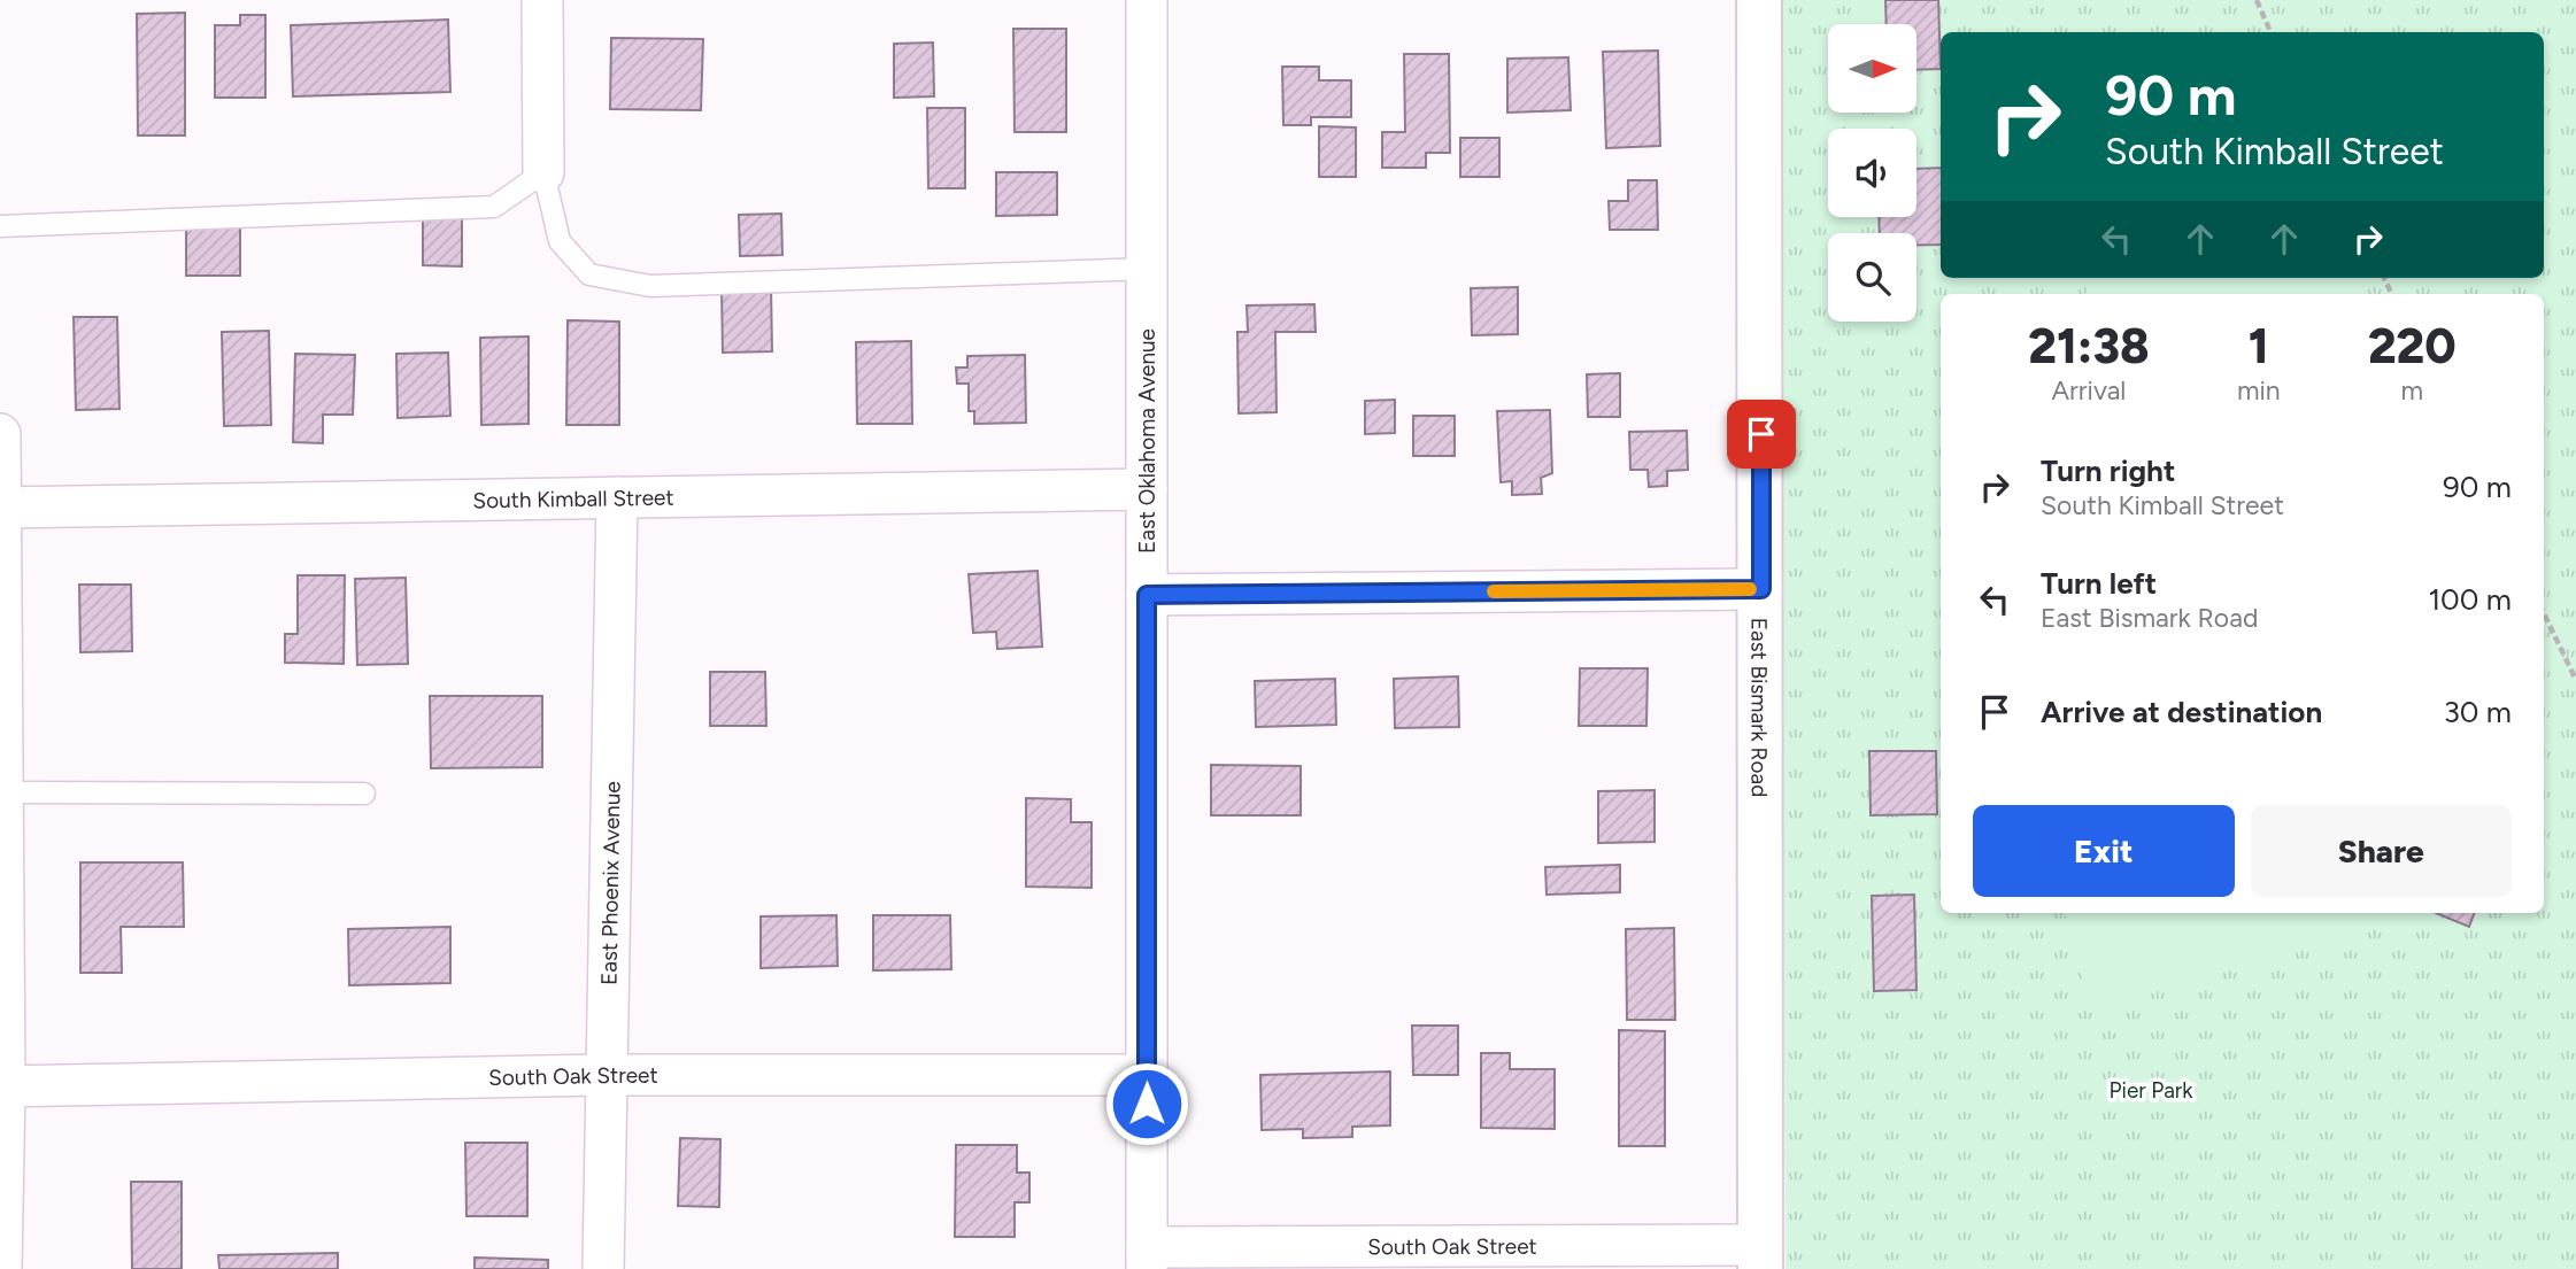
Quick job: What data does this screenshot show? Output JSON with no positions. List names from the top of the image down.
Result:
{
  "streets": {
    "street": [
      "East Oklahoma Avenue",
      "South Kimball Street",
      "East Bismark Road",
      "East Phoenix Avenue",
      "South Oak Street"
    ]
  },
  "crossings": [
    ["East Oklahoma Avenue", "South Kimball Street"],
    ["East Oklahoma Avenue", "South Oak Street"],
    ["South Kimball Street", "East Phoenix Avenue"],
    ["East Bismark Road", "South Oak Street"],
    ["East Phoenix Avenue", "South Oak Street"]
  ],
  "parks": ["Pier Park"],
  "north": "right",
  "page": {
    "turn": ["90 m", "South Kimball Street"],
    "eta": [
      "21:38",
      "Arrival",
      "1",
      "min",
      "220",
      "m"
    ],
    "list": [
      {
        "name": "Turn right",
        "note": "South Kimball Street",
        "value": "90 m"
      },
      {
        "name": "Turn left",
        "note": "East Bismark Road",
        "value": "100 m"
      },
      {
        "name": "Arrive at destination",
        "value": "30 m"
      }
    ],
    "buttons": ["Exit", "Share"]
  }
}
